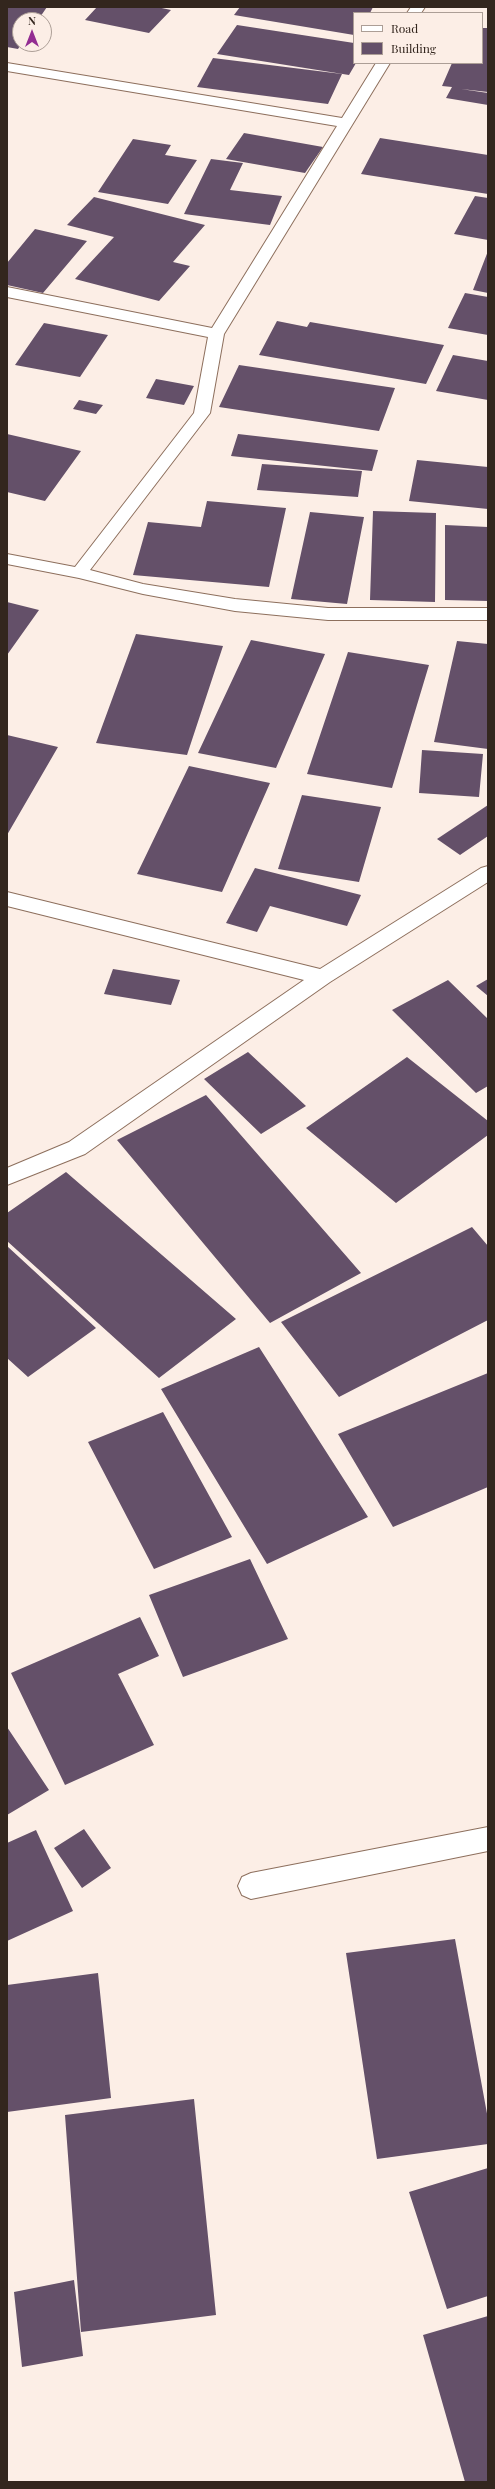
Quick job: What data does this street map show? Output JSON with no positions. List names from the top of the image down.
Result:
{
  "legend": ["Road", "Building"],
  "north": "top"
}
